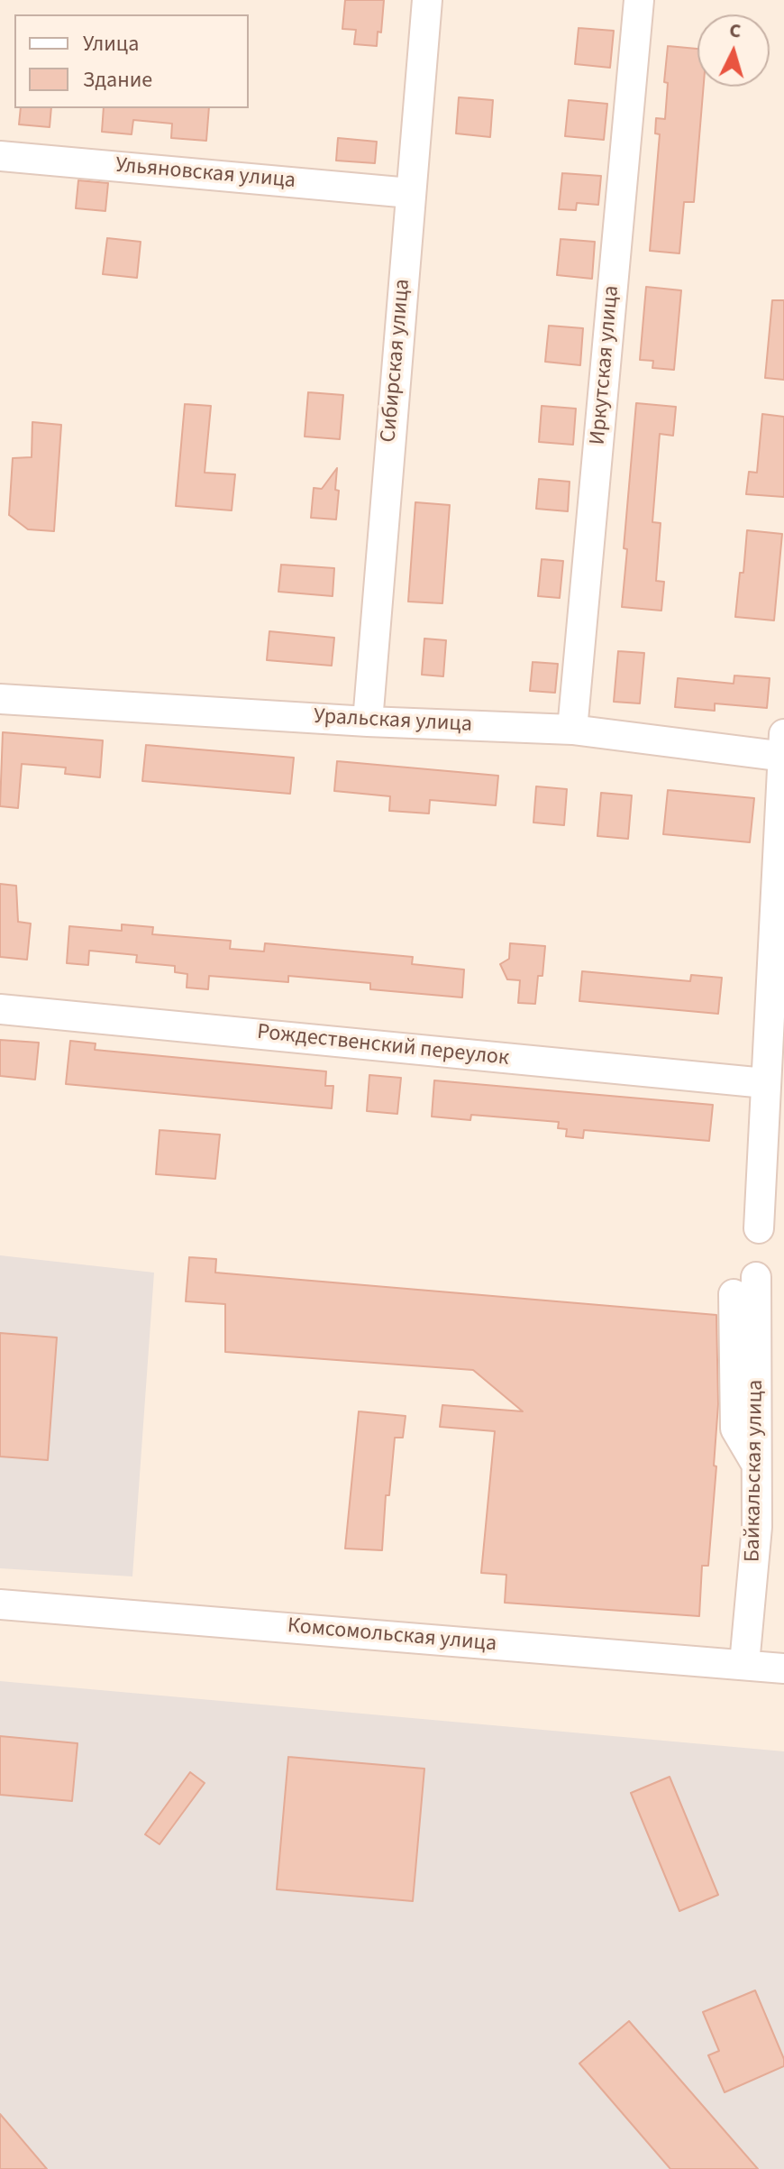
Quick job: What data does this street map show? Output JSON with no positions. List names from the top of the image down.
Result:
{
  "streets": {
    "street": [
      "Ульяновская улица",
      "Сибирская улица",
      "Иркутская улица",
      "Уральская улица",
      "Рождественский переулок",
      "Байкальская улица",
      "Комсомольская улица"
    ]
  },
  "crossings": [
    ["Ульяновская улица", "Сибирская улица"],
    ["Сибирская улица", "Уральская улица"],
    ["Иркутская улица", "Уральская улица"],
    ["Байкальская улица", "Комсомольская улица"]
  ],
  "legend": ["Улица", "Здание"],
  "north": "top"
}
